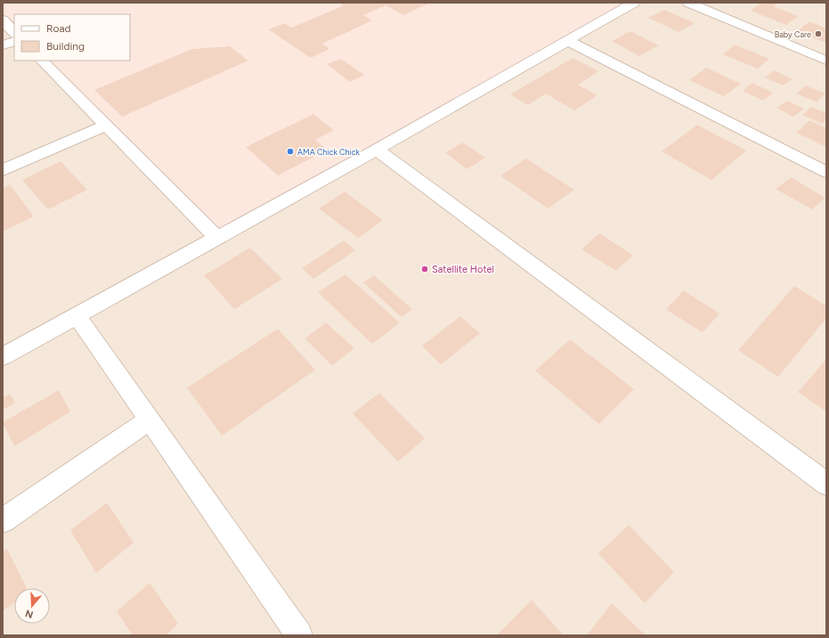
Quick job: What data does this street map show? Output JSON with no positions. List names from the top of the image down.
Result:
{
  "places": ["Baby Care", "AMA Chick Chick", "Satellite Hotel"],
  "legend": ["Road", "Building"],
  "north": "bottom"
}
